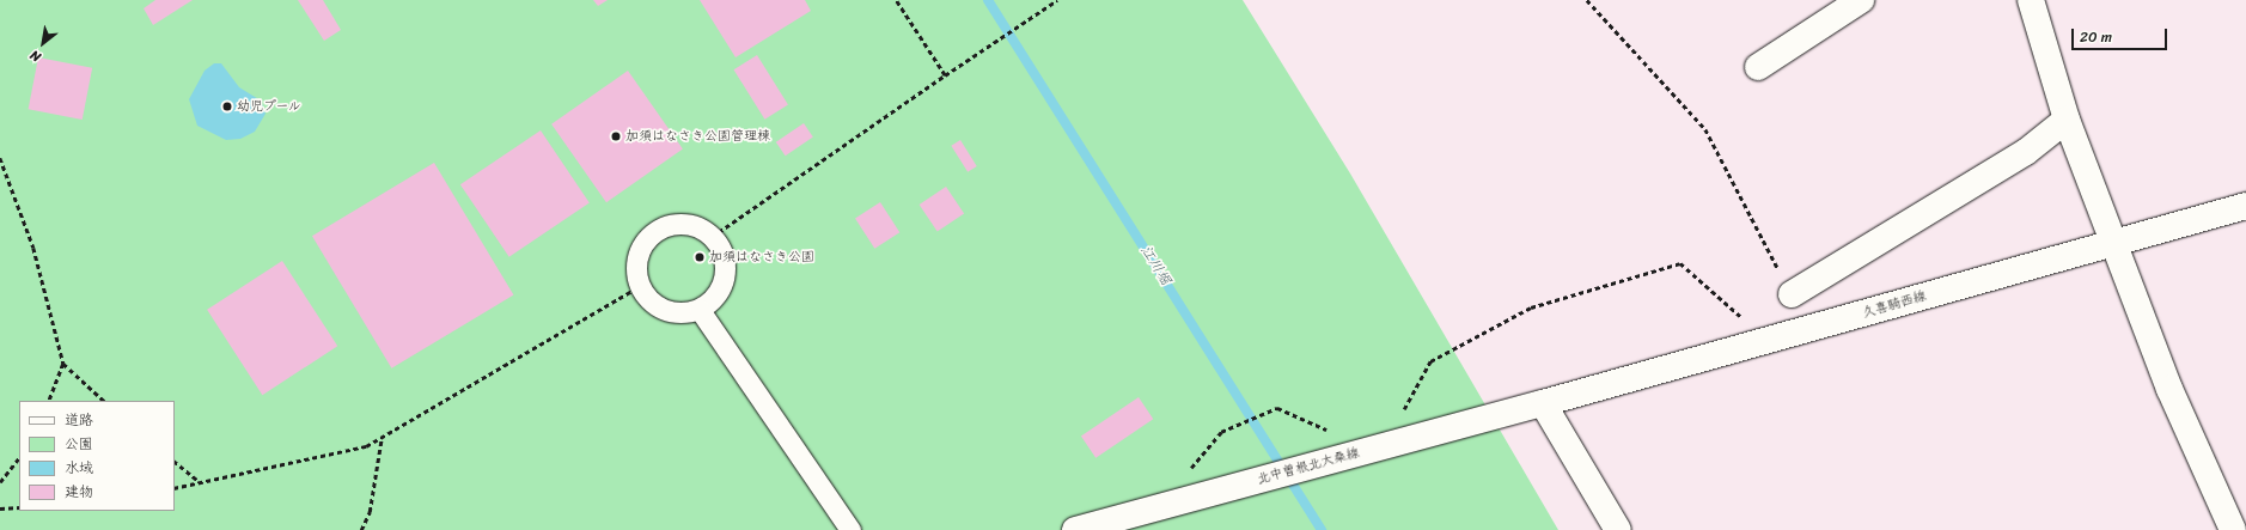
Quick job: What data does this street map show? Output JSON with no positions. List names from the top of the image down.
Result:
{
  "streets": {
    "main road": ["久喜騎西線", "北中曽根北大桑線"]
  },
  "crossings": [
    ["久喜騎西線", "北中曽根北大桑線"]
  ],
  "water": ["江川堀"],
  "places": ["幼児プール", "加須はなさき公園管理棟", "加須はなさき公園"],
  "legend": [
    "道路",
    "公園",
    "水域",
    "建物"
  ],
  "scale_bar": "20 m",
  "north": "bottom left"
}
